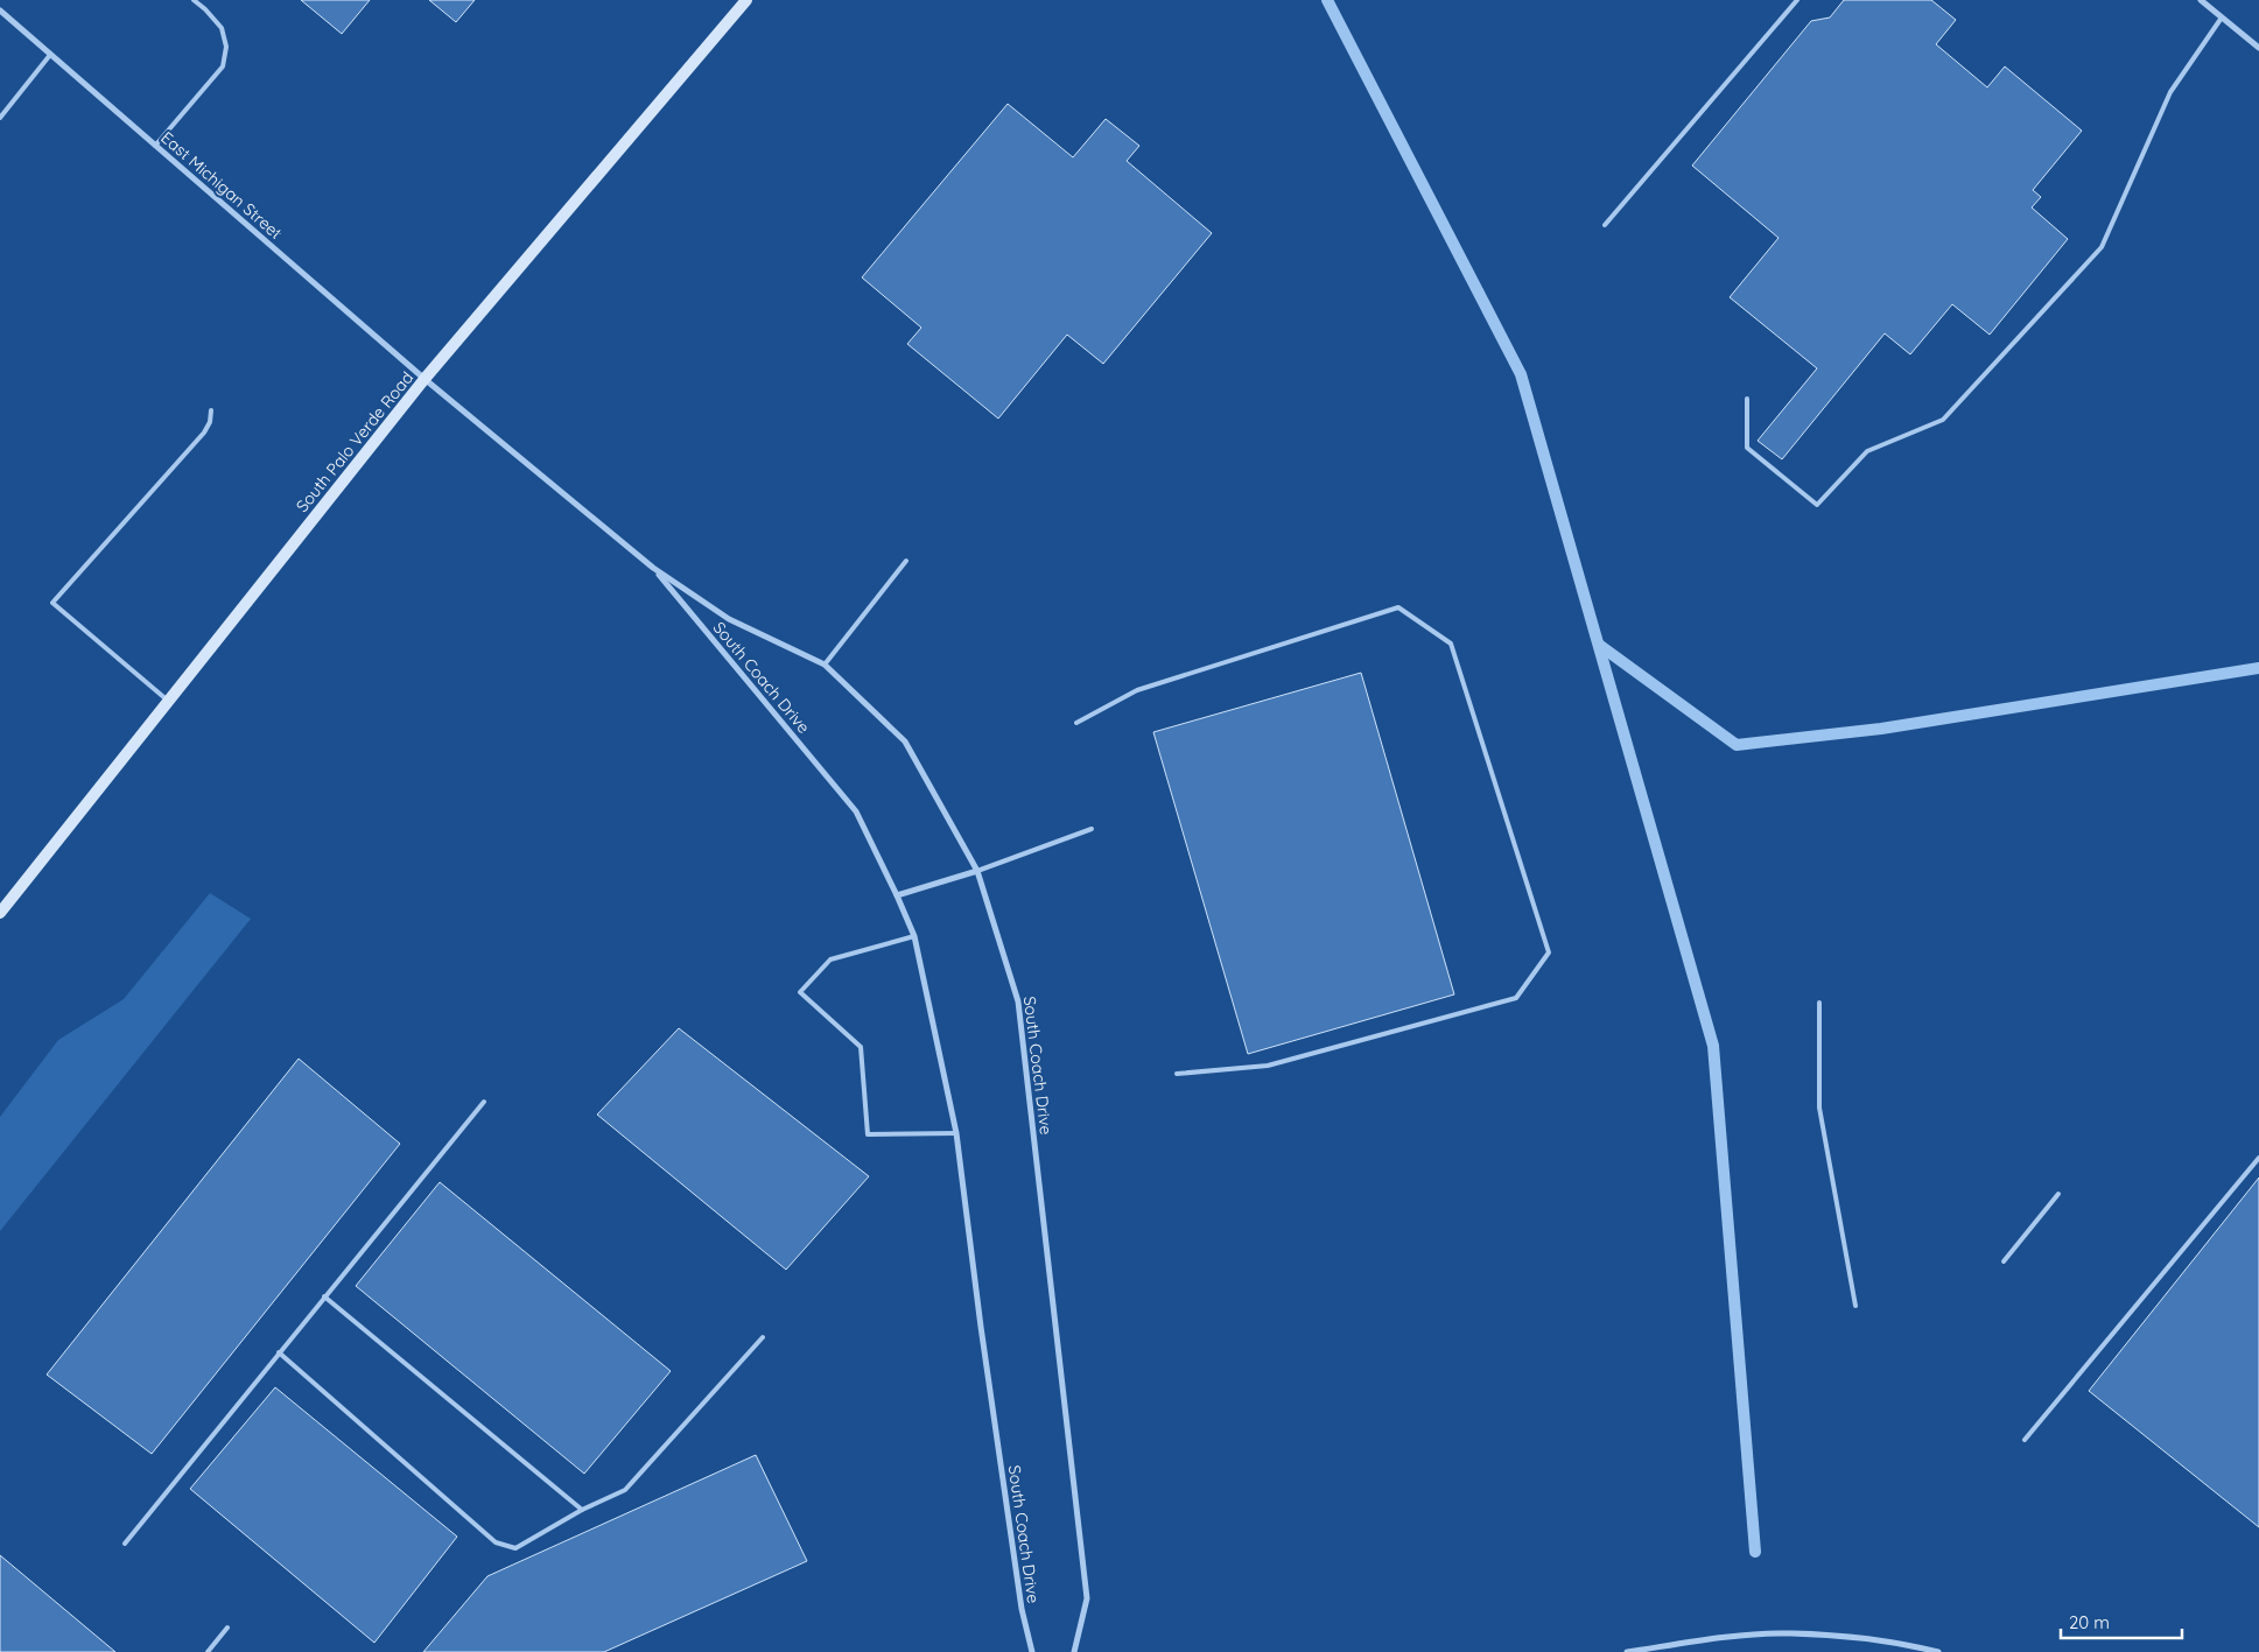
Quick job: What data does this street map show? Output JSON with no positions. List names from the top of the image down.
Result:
{
  "streets": {
    "main road": ["South Palo Verde Road"],
    "street": ["East Michigan Street", "South Coach Drive"]
  },
  "crossings": [
    ["East Michigan Street", "South Palo Verde Road"],
    ["East Michigan Street", "South Coach Drive"],
    ["South Palo Verde Road", "South Coach Drive"]
  ],
  "scale_bar": "20 m"
}
